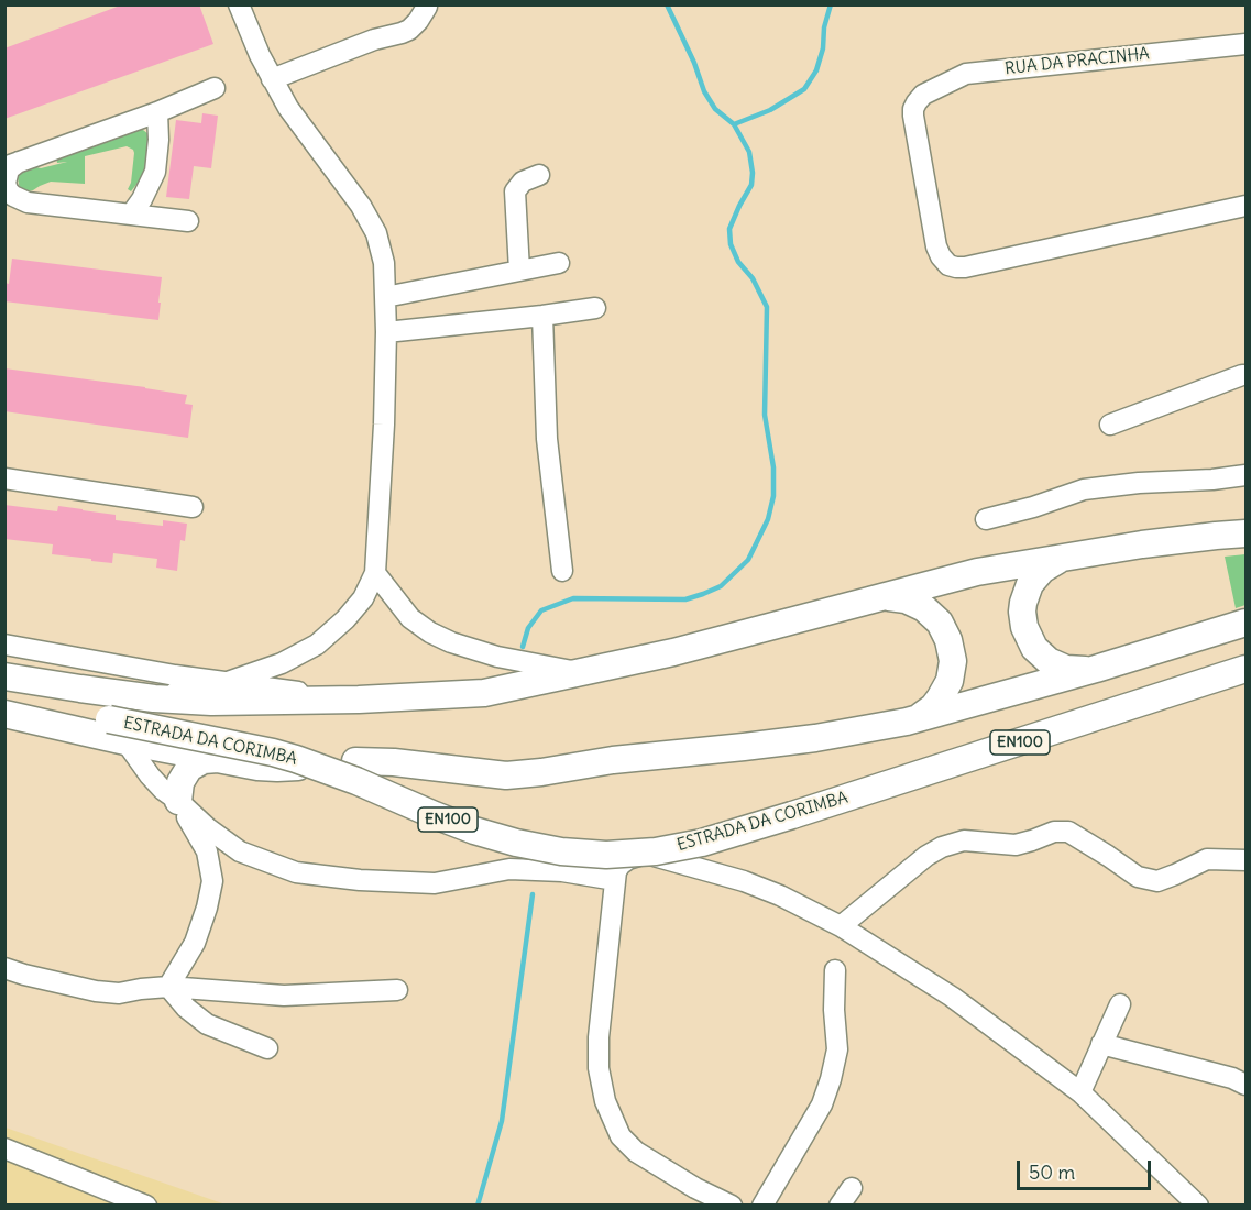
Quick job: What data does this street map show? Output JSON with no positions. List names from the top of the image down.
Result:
{
  "streets": {
    "main road": ["ESTRADA DA CORIMBA", "EN100"],
    "street": ["RUA DA PRACINHA"]
  },
  "scale_bar": "50 m"
}
